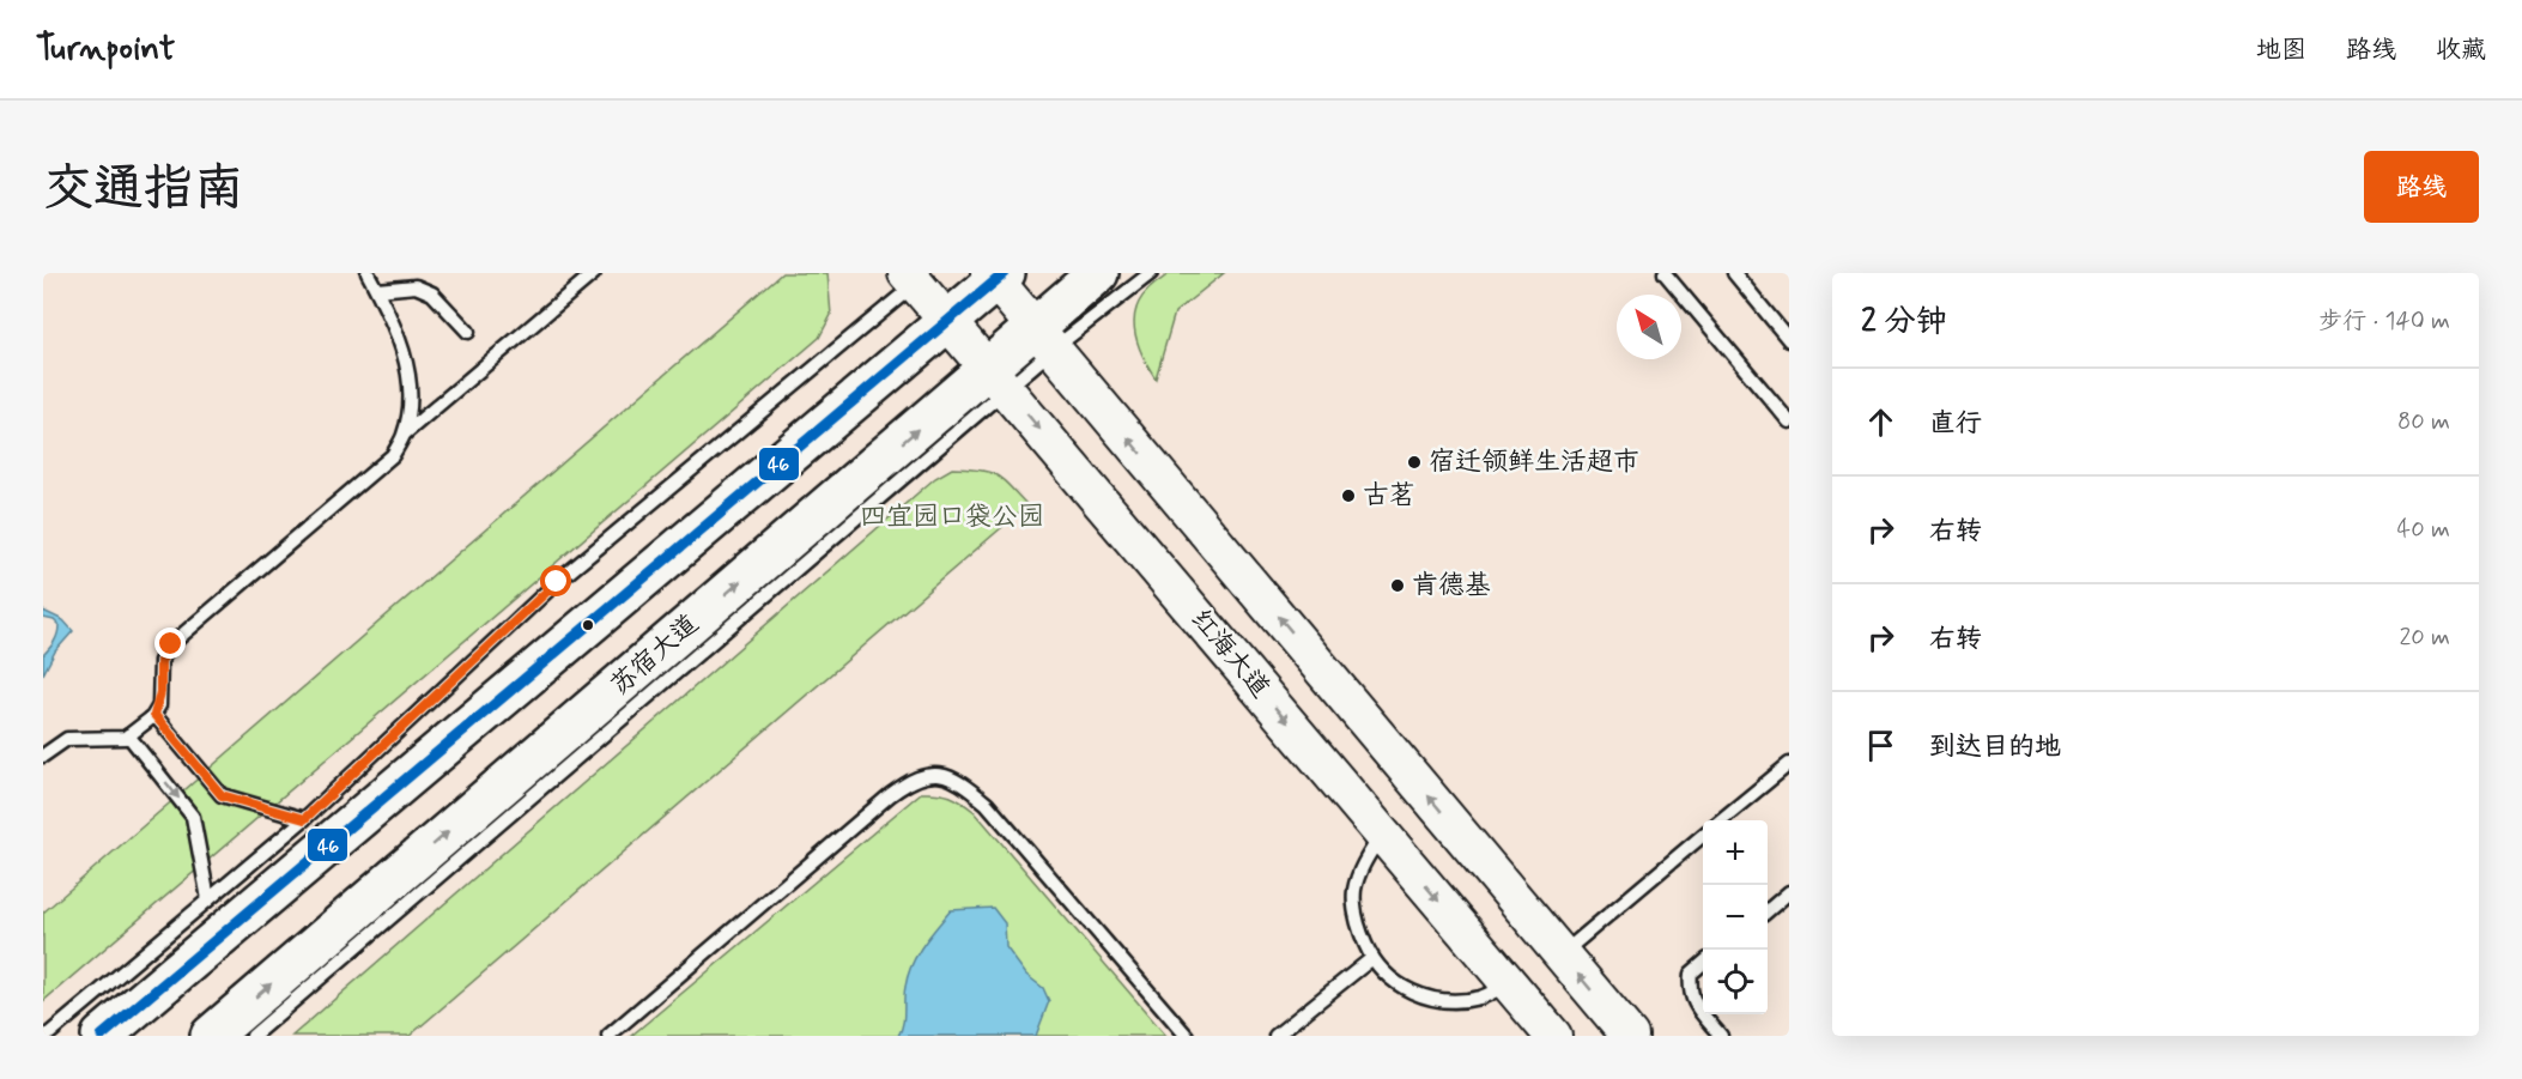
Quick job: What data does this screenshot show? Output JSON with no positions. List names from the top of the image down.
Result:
{
  "streets": {
    "main road": ["红海大道", "苏宿大道"]
  },
  "crossings": [
    ["红海大道", "苏宿大道"]
  ],
  "parks": ["四宜园口袋公园"],
  "places": ["宿迁领鲜生活超市", "古茗", "肯德基"],
  "lines": ["transit line 46"],
  "north": "top left",
  "page": {
    "header": "Turnpoint",
    "nav": ["地图", "路线", "收藏"],
    "buttons": "路线",
    "title": "交通指南",
    "heading": ["2 分钟", "步行 · 140 m"],
    "list": [
      ["直行", "80 m"],
      ["右转", "40 m"],
      ["右转", "20 m"],
      "到达目的地"
    ],
    "map_buttons": ["+", "−"]
  }
}
